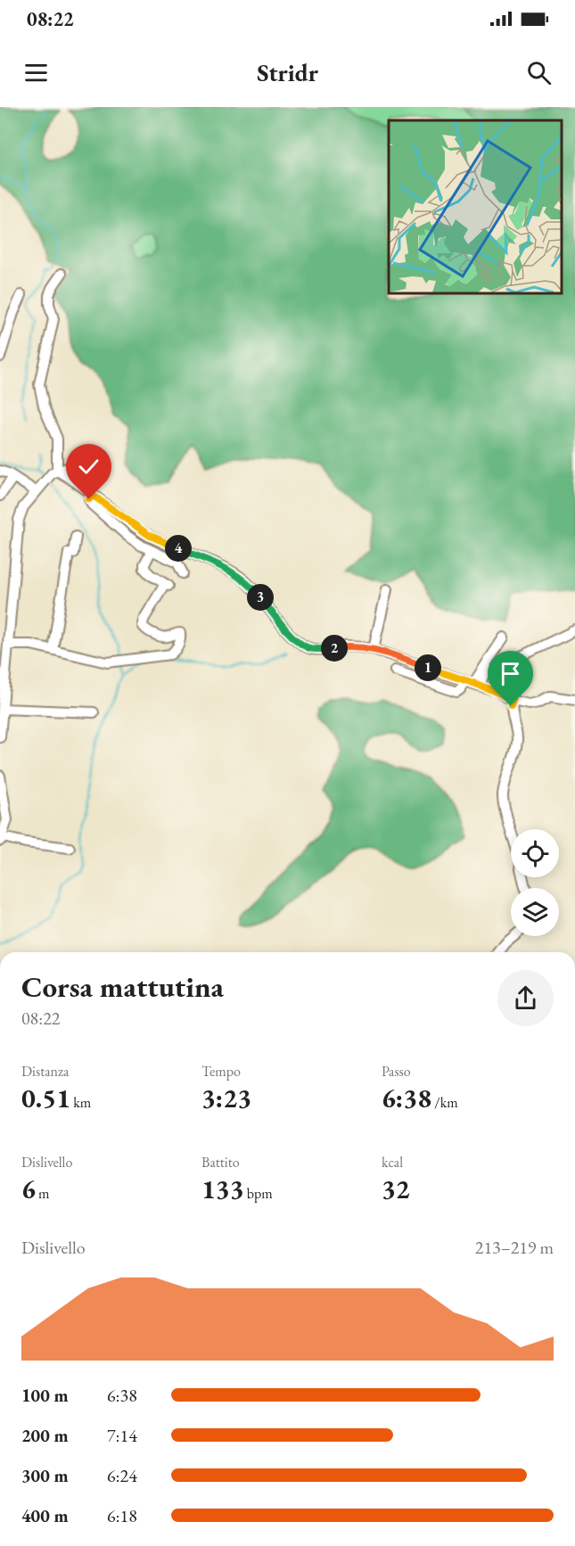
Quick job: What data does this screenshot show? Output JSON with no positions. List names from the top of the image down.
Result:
{
  "page": {
    "status": "08:22",
    "header": "Stridr",
    "pins": [
      "4",
      "3",
      "2",
      "1"
    ],
    "heading": ["Corsa mattutina", "08:22"],
    "stats": [
      ["Distanza", "0.51 km"],
      ["Tempo", "3:23"],
      ["Passo", "6:38 /km"],
      ["Dislivello", "6 m"],
      ["Battito", "133 bpm"],
      ["kcal", "32"]
    ],
    "chart": ["Dislivello", "213–219 m"],
    "list": [
      {
        "name": "100 m",
        "note": "6:38"
      },
      {
        "name": "200 m",
        "note": "7:14"
      },
      {
        "name": "300 m",
        "note": "6:24"
      },
      {
        "name": "400 m",
        "note": "6:18"
      }
    ]
  }
}
